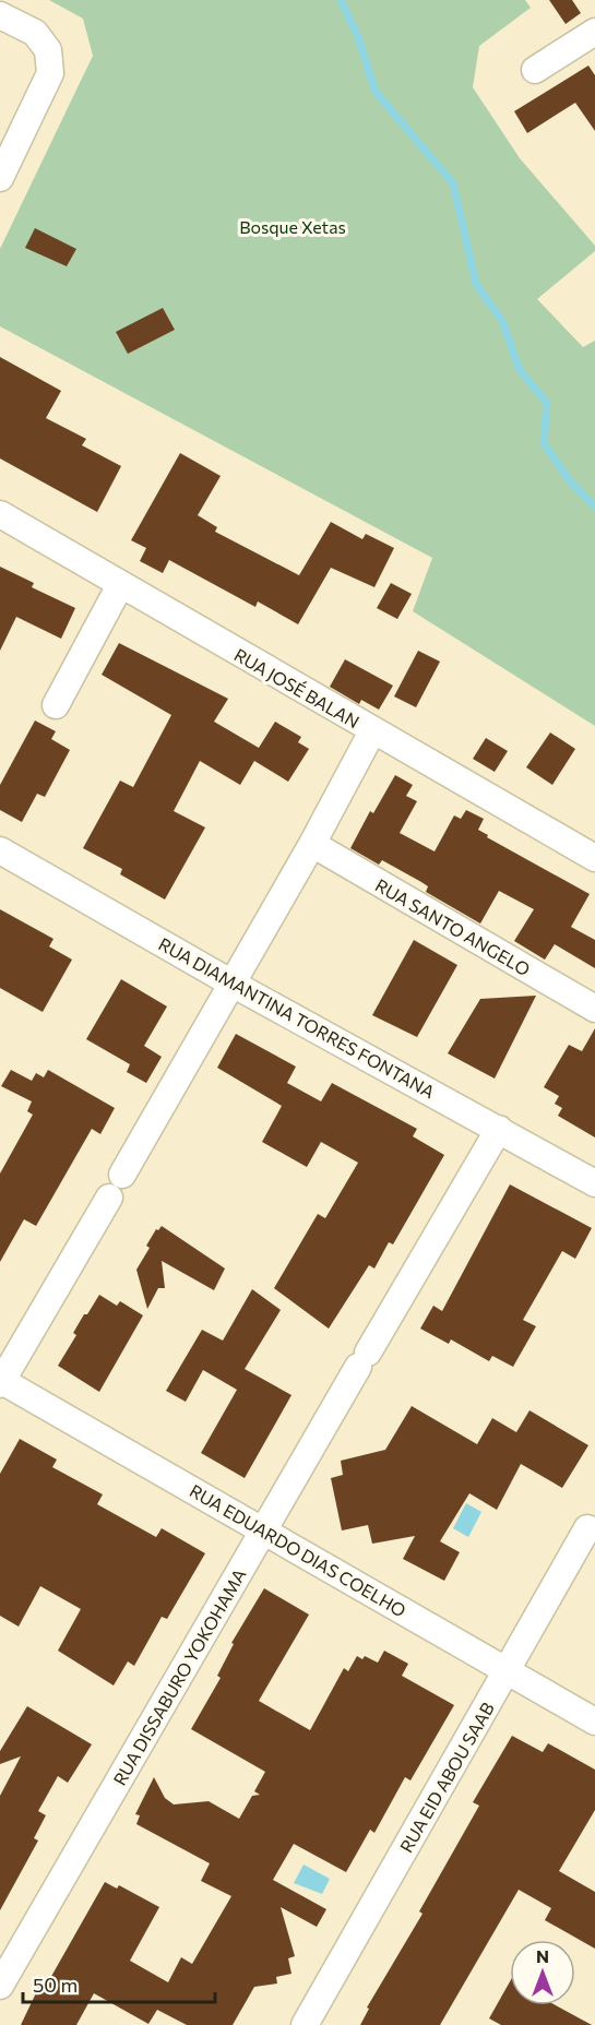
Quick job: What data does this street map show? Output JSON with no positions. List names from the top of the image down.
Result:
{
  "streets": {
    "street": [
      "RUA JOSÉ BALAN",
      "RUA SANTO ANGELO",
      "RUA DIAMANTINA TORRES FONTANA",
      "RUA EDUARDO DIAS COELHO",
      "RUA DISSABURO YOKOHAMA",
      "RUA EID ABOU SAAB"
    ]
  },
  "crossings": [
    ["RUA DIAMANTINA TORRES FONTANA", "RUA DISSABURO YOKOHAMA"],
    ["RUA EDUARDO DIAS COELHO", "RUA DISSABURO YOKOHAMA"],
    ["RUA EDUARDO DIAS COELHO", "RUA EID ABOU SAAB"]
  ],
  "parks": ["Bosque Xetas"],
  "scale_bar": "50 m",
  "north": "top"
}
